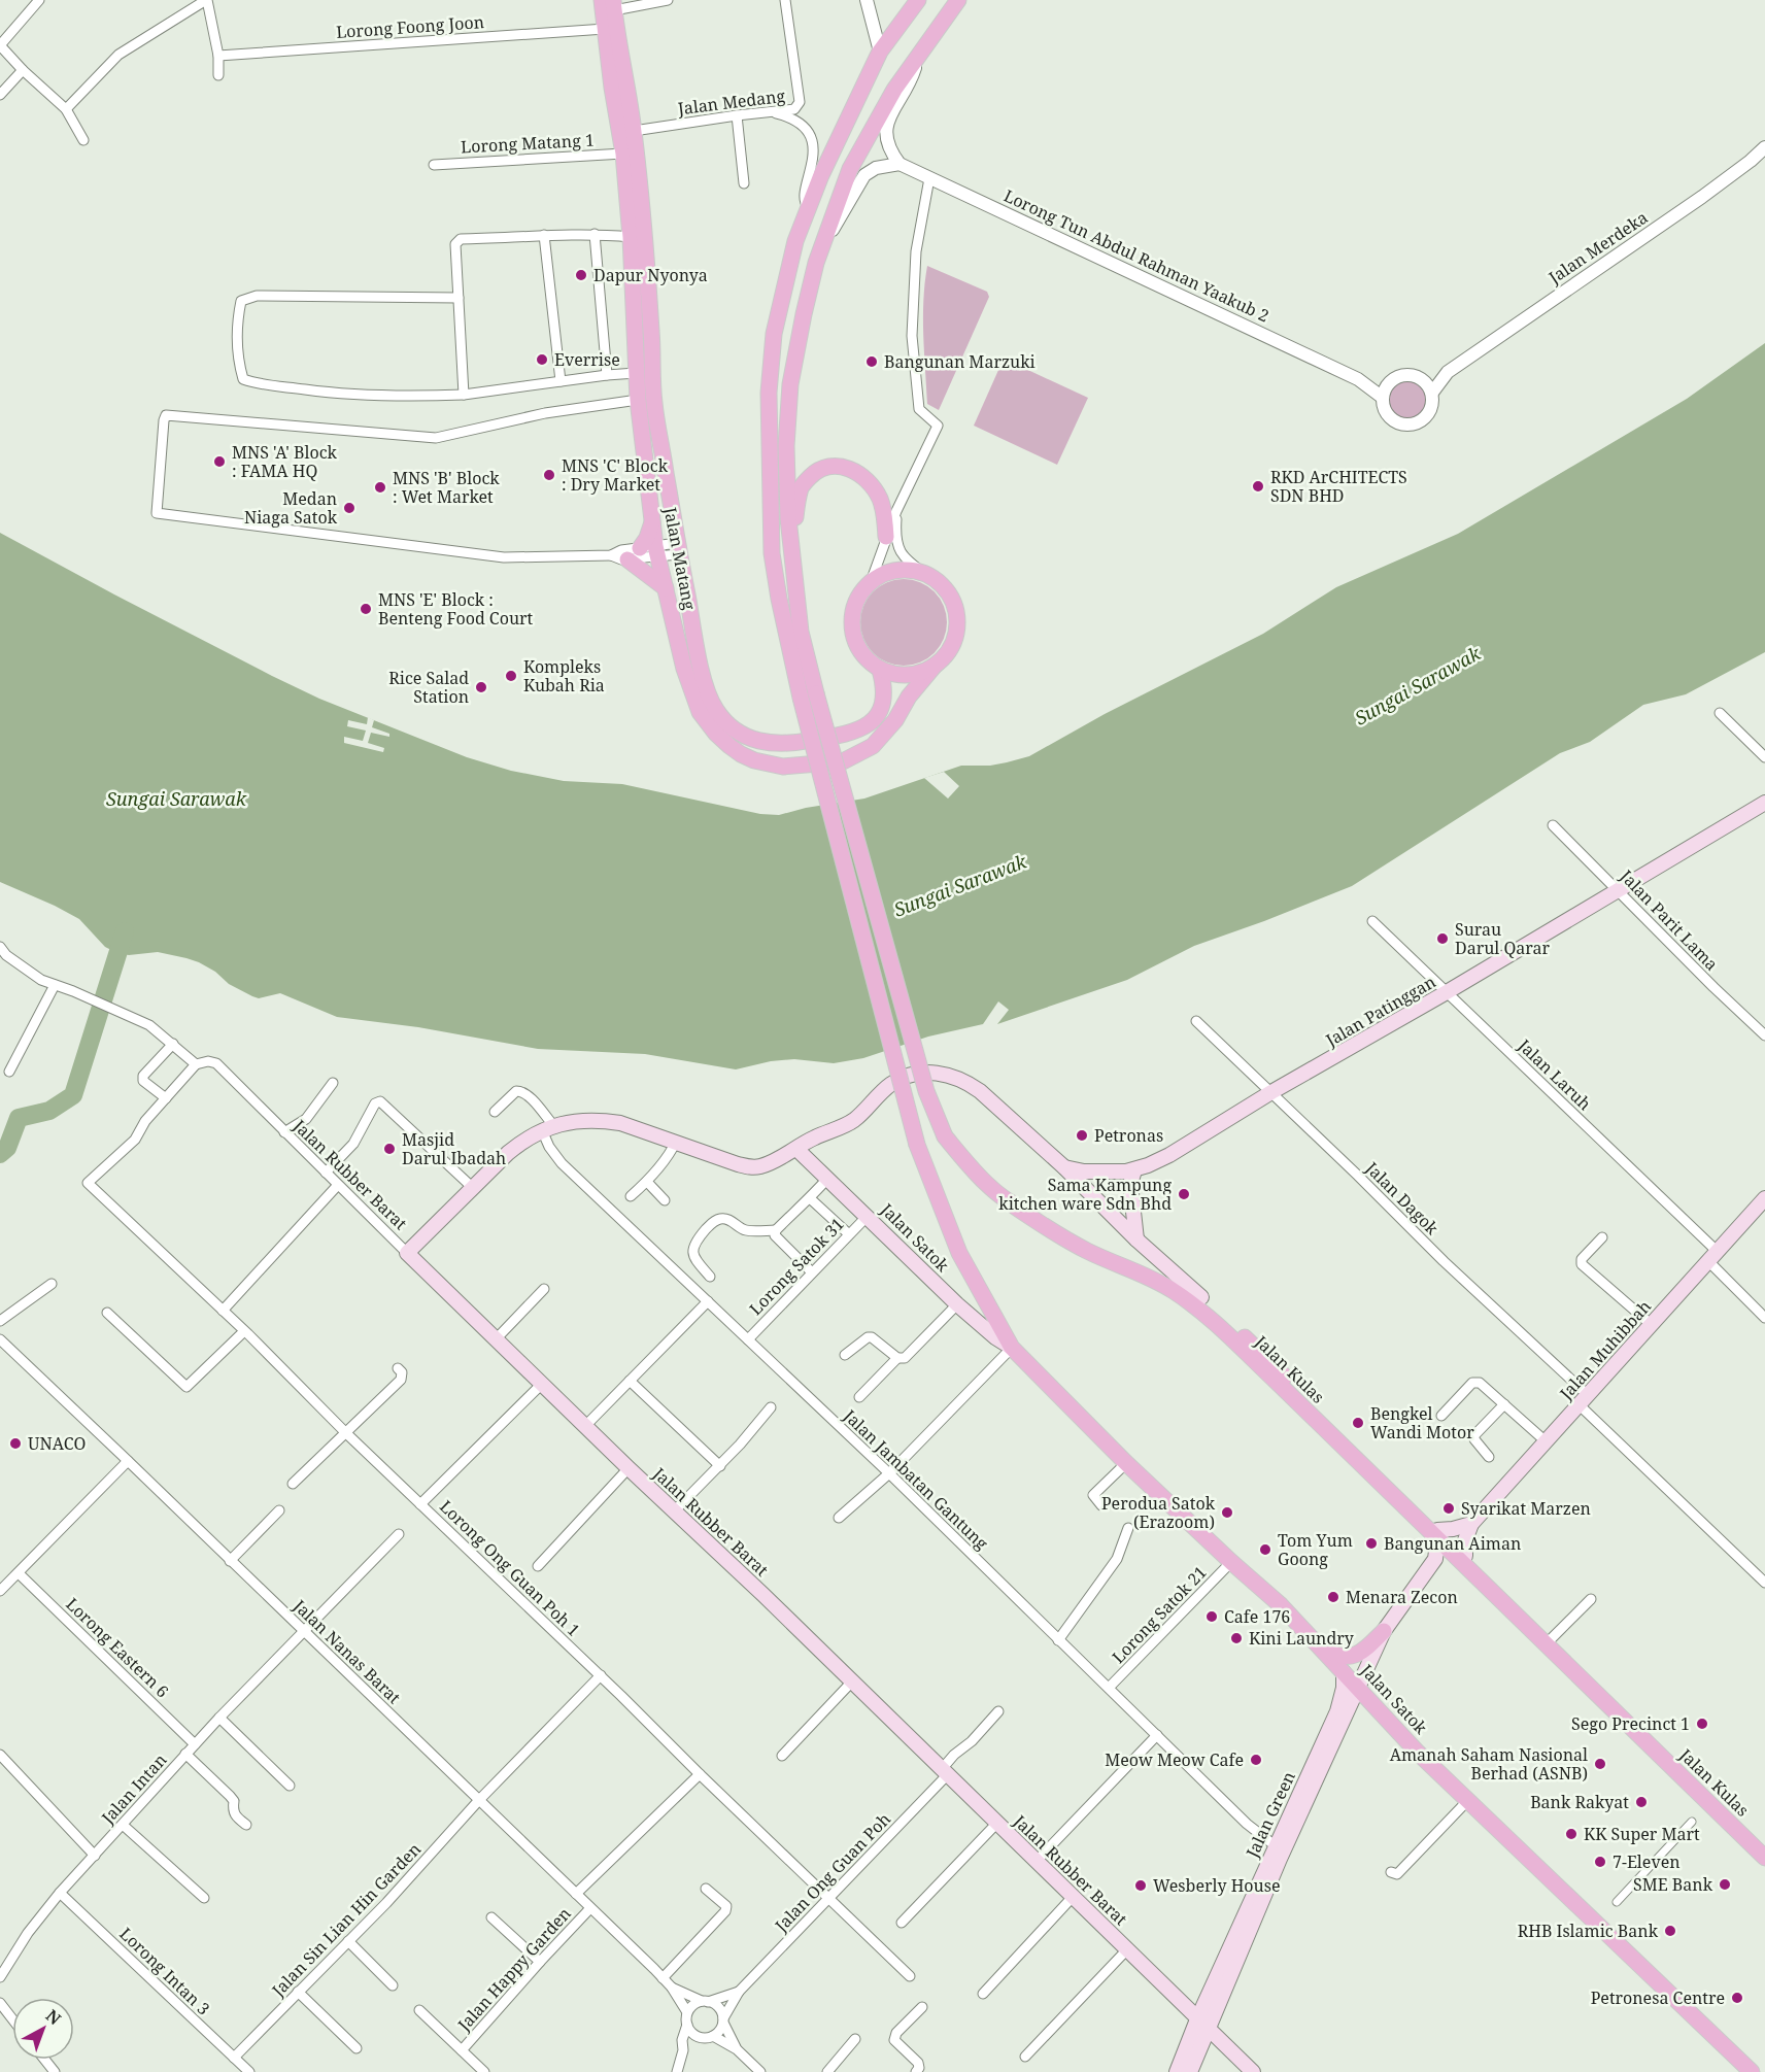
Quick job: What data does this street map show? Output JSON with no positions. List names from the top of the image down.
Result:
{
  "streets": {
    "main road": [
      "Jalan Matang",
      "Jalan Patinggan",
      "Jalan Rubber Barat",
      "Jalan Satok",
      "Jalan Muhibbah",
      "Jalan Kulas",
      "Jalan Green"
    ],
    "street": [
      "Lorong Foong Joon",
      "Jalan Medang",
      "Lorong Matang 1",
      "Jalan Merdeka",
      "Lorong Tun Abdul Rahman Yaakub 2",
      "Jalan Parit Lama",
      "Jalan Laruh",
      "Jalan Dagok",
      "Lorong Satok 31",
      "Jalan Jambatan Gantung",
      "Lorong Ong Guan Poh 1",
      "Lorong Satok 21",
      "Lorong Eastern 6",
      "Jalan Nanas Barat",
      "Jalan Intan",
      "Jalan Ong Guan Poh",
      "Jalan Sin Lian Hin Garden",
      "Jalan Happy Garden",
      "Lorong Intan 3"
    ]
  },
  "crossings": [
    ["Lorong Foong Joon", "Jalan Matang"],
    ["Jalan Medang", "Jalan Matang"],
    ["Lorong Matang 1", "Jalan Matang"],
    ["Jalan Parit Lama", "Jalan Patinggan"],
    ["Jalan Patinggan", "Jalan Laruh"],
    ["Jalan Patinggan", "Jalan Dagok"],
    ["Jalan Patinggan", "Jalan Kulas"],
    ["Jalan Laruh", "Jalan Muhibbah"],
    ["Jalan Rubber Barat", "Jalan Green"],
    ["Jalan Rubber Barat", "Jalan Ong Guan Poh"],
    ["Jalan Dagok", "Jalan Muhibbah"],
    ["Jalan Satok", "Lorong Satok 31"],
    ["Jalan Satok", "Jalan Kulas"],
    ["Jalan Satok", "Lorong Satok 21"],
    ["Jalan Satok", "Jalan Green"],
    ["Lorong Satok 31", "Jalan Jambatan Gantung"],
    ["Jalan Muhibbah", "Jalan Kulas"],
    ["Jalan Kulas", "Jalan Jambatan Gantung"],
    ["Jalan Jambatan Gantung", "Lorong Satok 21"],
    ["Jalan Jambatan Gantung", "Jalan Green"],
    ["Lorong Ong Guan Poh 1", "Jalan Ong Guan Poh"],
    ["Lorong Ong Guan Poh 1", "Jalan Sin Lian Hin Garden"],
    ["Lorong Eastern 6", "Jalan Intan"],
    ["Jalan Nanas Barat", "Jalan Intan"],
    ["Jalan Nanas Barat", "Jalan Ong Guan Poh"],
    ["Jalan Nanas Barat", "Jalan Sin Lian Hin Garden"],
    ["Jalan Nanas Barat", "Jalan Happy Garden"],
    ["Jalan Intan", "Lorong Intan 3"],
    ["Jalan Sin Lian Hin Garden", "Lorong Intan 3"]
  ],
  "water": ["Sungai Sarawak"],
  "places": [
    "Dapur Nyonya",
    "Everrise",
    "Bangunan Marzuki",
    "MNS 'A' Block : FAMA HQ",
    "MNS 'C' Block : Dry Market",
    "RKD ArCHITECTS SDN BHD",
    "MNS 'B' Block : Wet Market",
    "Medan Niaga Satok",
    "MNS 'E' Block : Benteng Food Court",
    "Kompleks Kubah Ria",
    "Rice Salad Station",
    "Surau Darul Qarar",
    "Petronas",
    "Masjid Darul Ibadah",
    "Sama Kampung kitchen ware Sdn Bhd",
    "Bengkel Wandi Motor",
    "UNACO",
    "Syarikat Marzen",
    "Perodua Satok (Erazoom)",
    "Bangunan Aiman",
    "Tom Yum Goong",
    "Menara Zecon",
    "Cafe 176",
    "Kini Laundry",
    "Sego Precinct 1",
    "Meow Meow Cafe",
    "Amanah Saham Nasional Berhad (ASNB)",
    "Bank Rakyat",
    "KK Super Mart",
    "7-Eleven",
    "SME Bank",
    "Wesberly House",
    "RHB Islamic Bank",
    "Petronesa Centre"
  ],
  "north": "top right"
}
